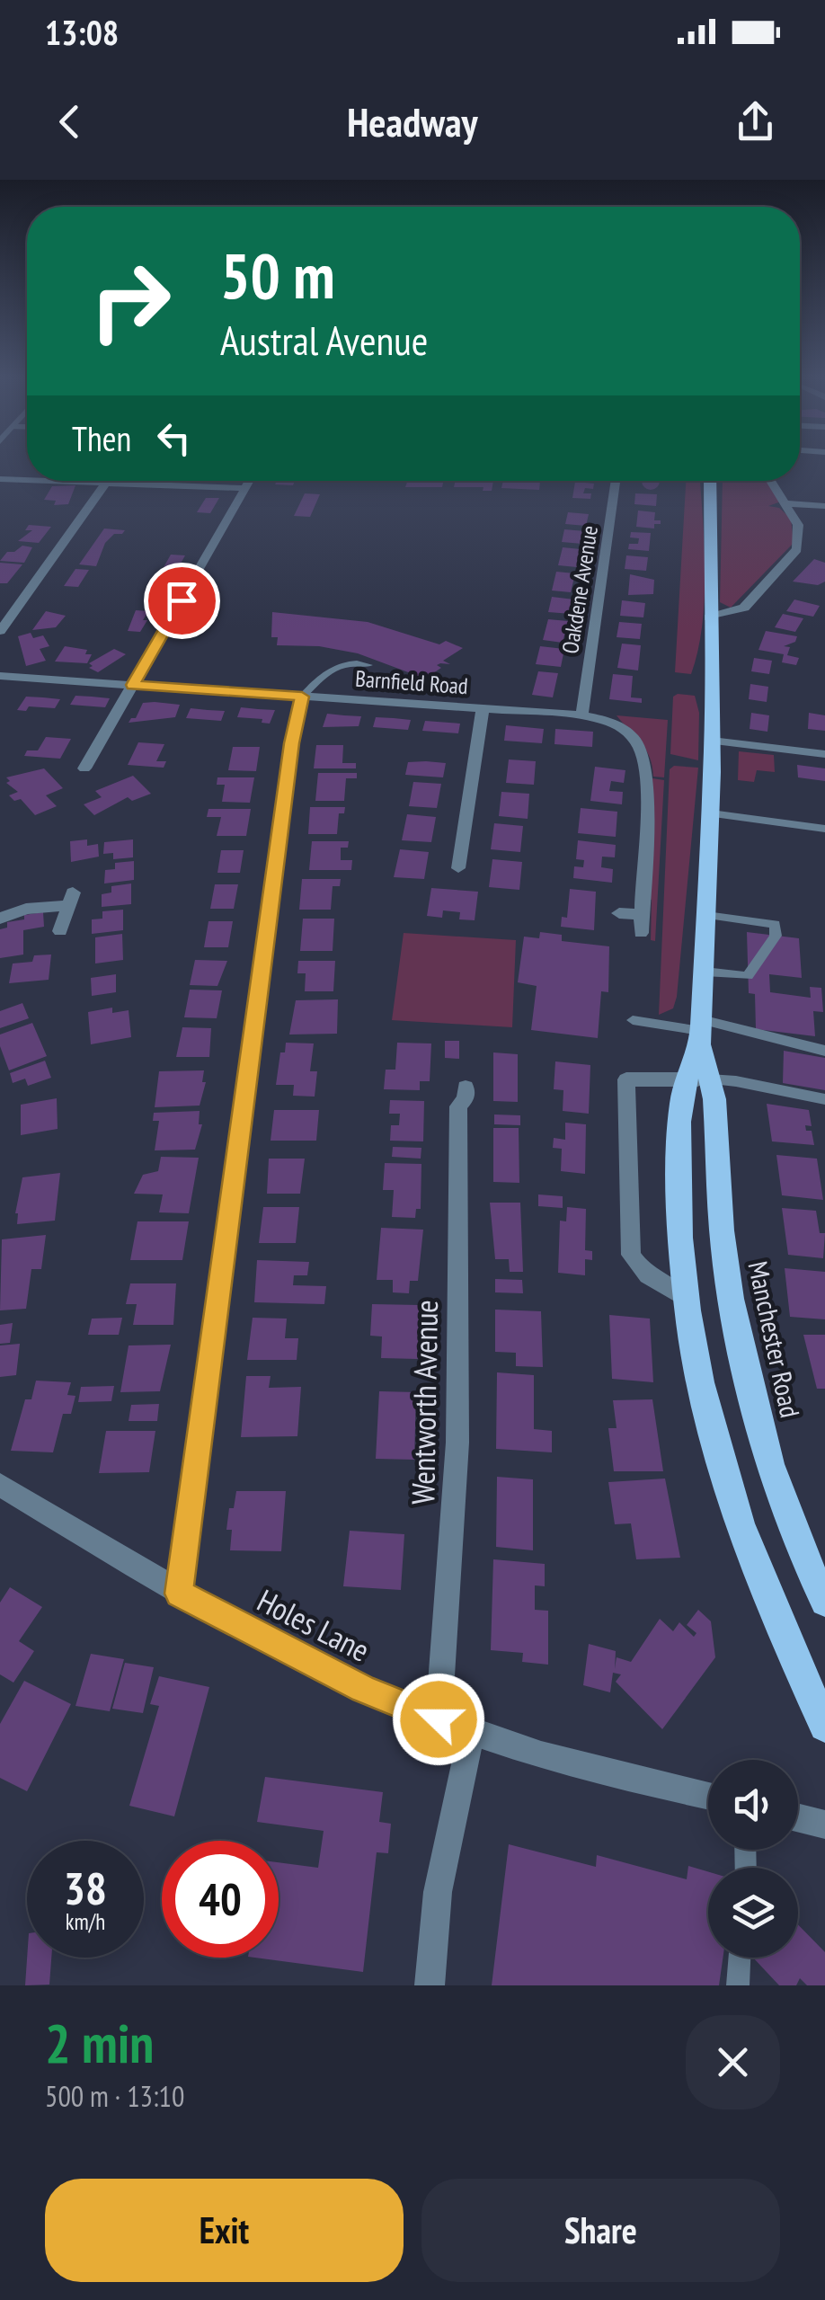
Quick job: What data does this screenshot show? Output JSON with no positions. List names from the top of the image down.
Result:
{
  "streets": {
    "main road": ["Manchester Road"],
    "street": [
      "Oakdene Avenue",
      "Barnfield Road",
      "Wentworth Avenue",
      "Holes Lane"
    ]
  },
  "crossings": [
    ["Oakdene Avenue", "Barnfield Road"],
    ["Wentworth Avenue", "Holes Lane"]
  ],
  "page": {
    "status": "13:08",
    "header": "Headway",
    "turn": ["50 m", "Austral Avenue"],
    "then": "Then",
    "speed": "38 km/h",
    "limit": "40",
    "heading": ["2 min", "500 m · 13:10"],
    "buttons": ["Exit", "Share"]
  }
}
